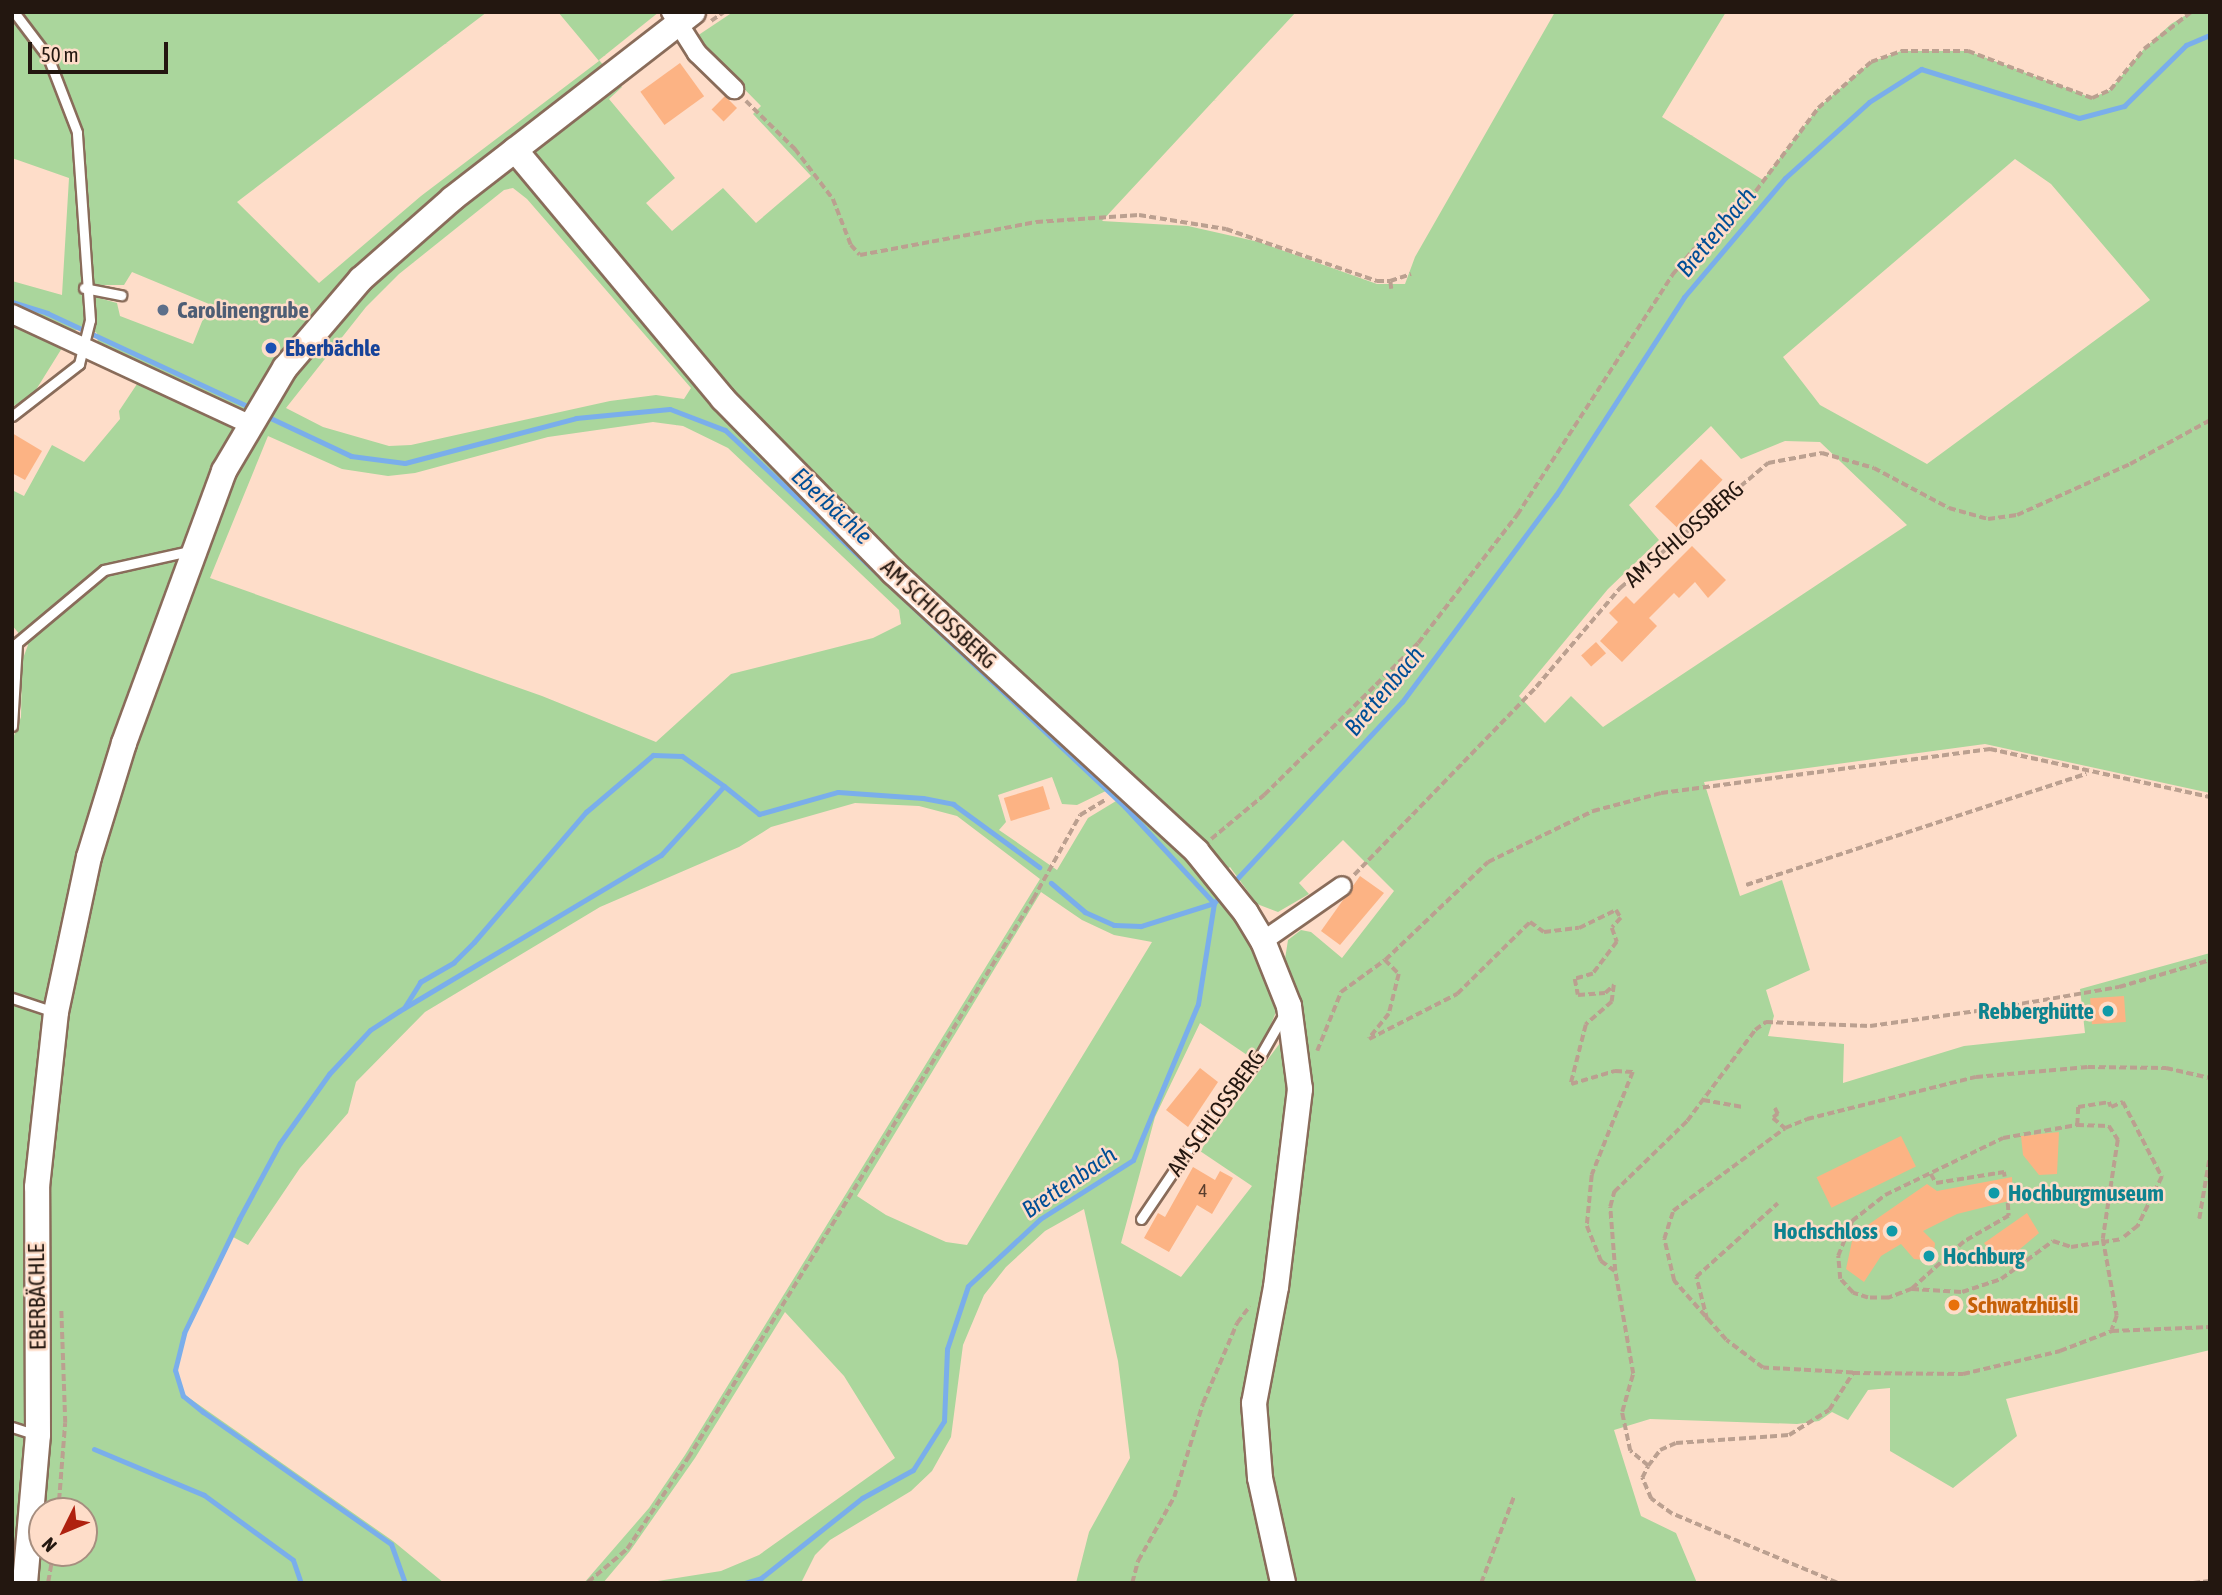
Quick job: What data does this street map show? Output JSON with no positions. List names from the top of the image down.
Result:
{
  "streets": {
    "main road": ["AM SCHLOSSBERG", "EBERBÄCHLE"]
  },
  "crossings": [
    ["AM SCHLOSSBERG", "EBERBÄCHLE"]
  ],
  "water": ["Brettenbach", "Eberbächle"],
  "places": [
    "Carolinengrube",
    "Eberbächle",
    "Rebberghütte",
    "Hochburgmuseum",
    "Hochschloss",
    "Hochburg",
    "Schwatzhüsli"
  ],
  "house_numbers": ["4"],
  "scale_bar": "50 m",
  "north": "bottom left"
}
